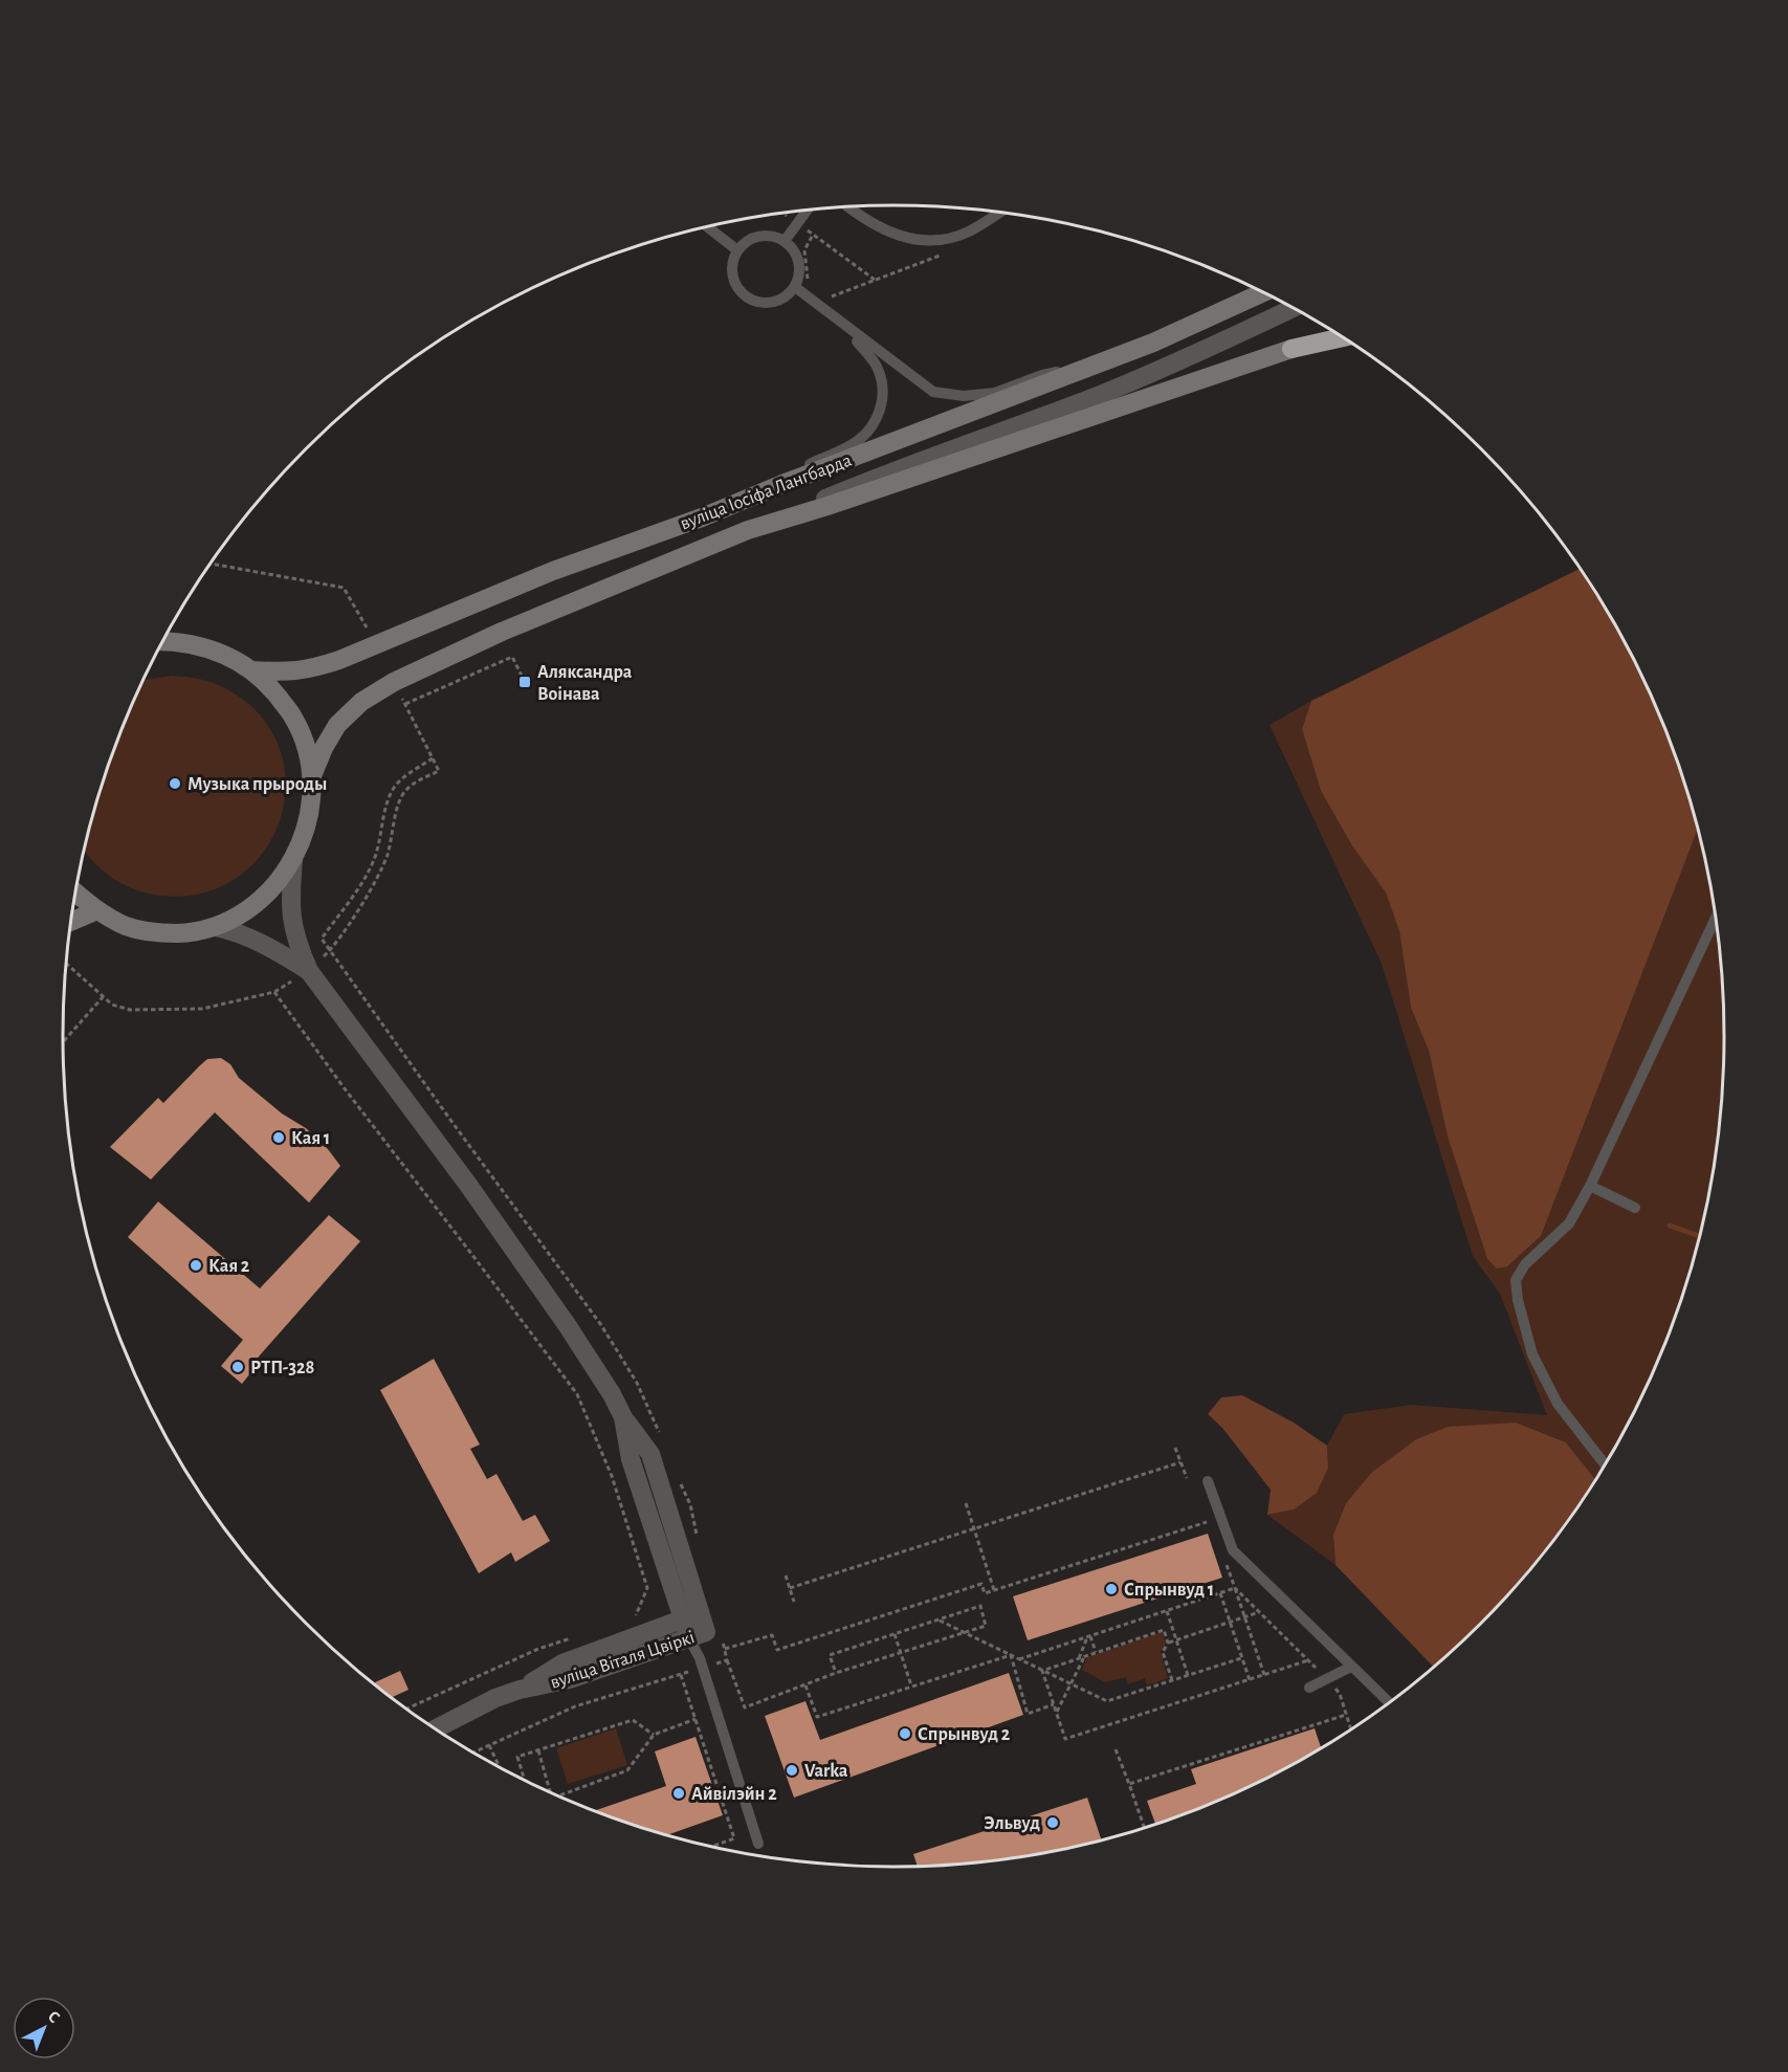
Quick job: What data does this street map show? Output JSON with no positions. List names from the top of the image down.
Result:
{
  "streets": {
    "main road": ["вуліца Іосіфа Лангбарда"],
    "street": ["вуліца Віталя Цвіркі"]
  },
  "places": {
    "transit": ["Аляксандра Воінава"],
    "other": [
      "Музыка прыроды",
      "Кая 1",
      "Кая 2",
      "РТП-328",
      "Спрынвуд 1",
      "Спрынвуд 2",
      "Varka",
      "Айвілэйн 2",
      "Эльвуд"
    ]
  },
  "north": "top right"
}
